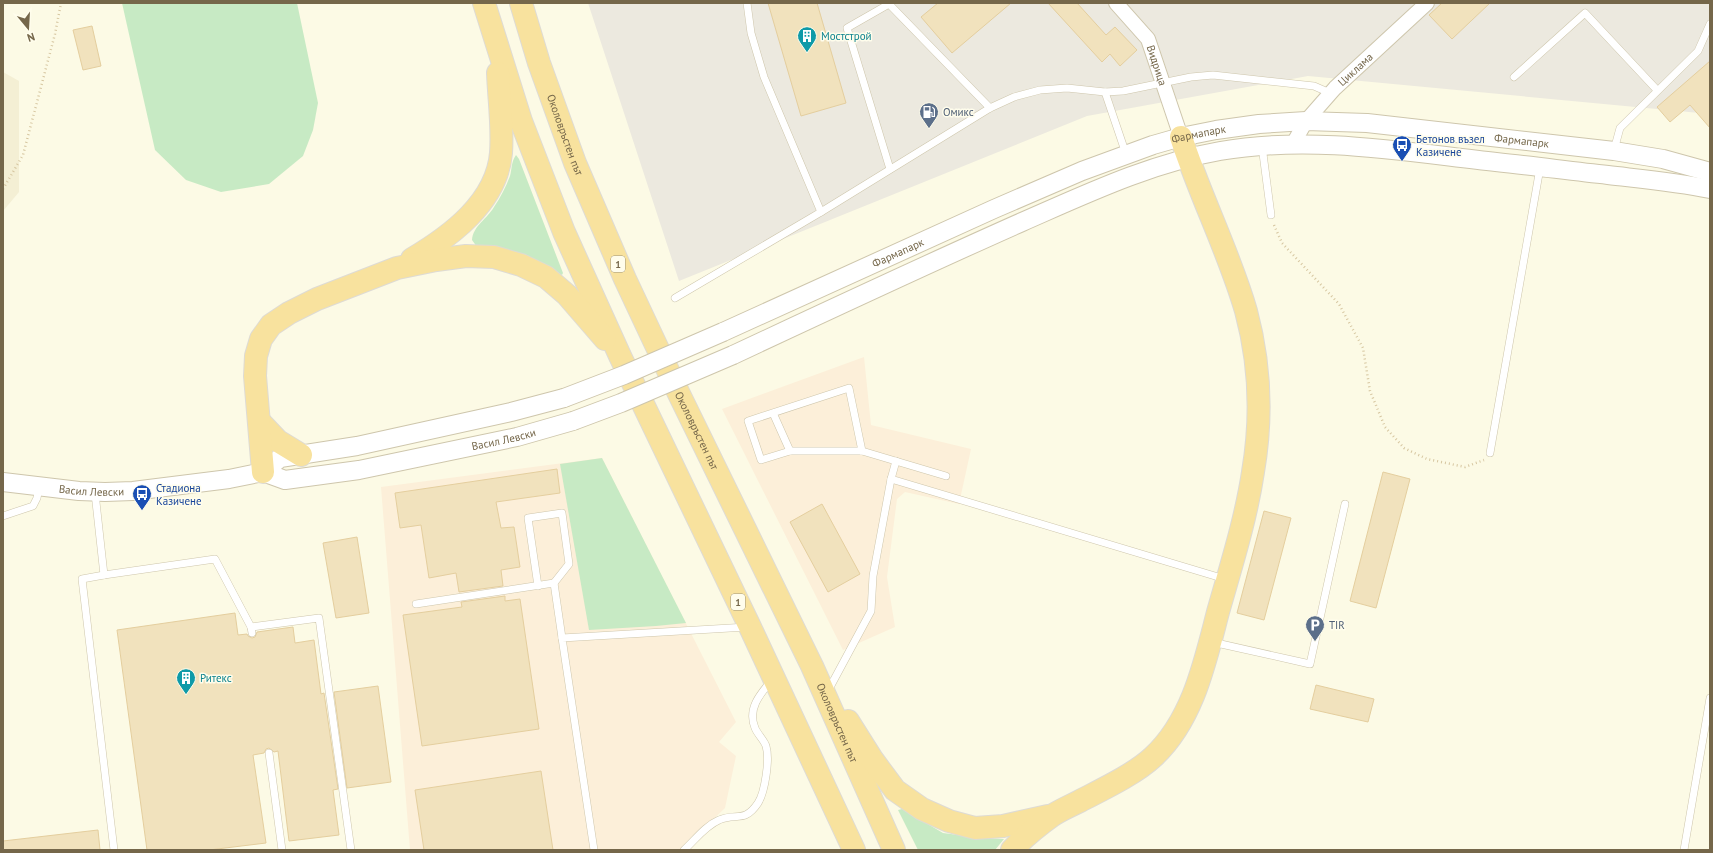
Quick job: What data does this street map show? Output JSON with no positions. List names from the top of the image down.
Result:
{
  "streets": {
    "highway": ["Околовръстен път", "1"],
    "street": [
      "Видрица",
      "Циклама",
      "Фармапарк",
      "Васил Левски"
    ]
  },
  "crossings": [
    ["Видрица", "Фармапарк"],
    ["Циклама", "Фармапарк"],
    ["Фармапарк", "Васил Левски"]
  ],
  "places": {
    "building": ["Мостстрой", "Ритекс"],
    "fuel station": ["Омикс"],
    "bus stop": ["Бетонов възел Казичене", "Стадиона Казичене"],
    "parking": ["TIR"]
  },
  "north": "bottom"
}
